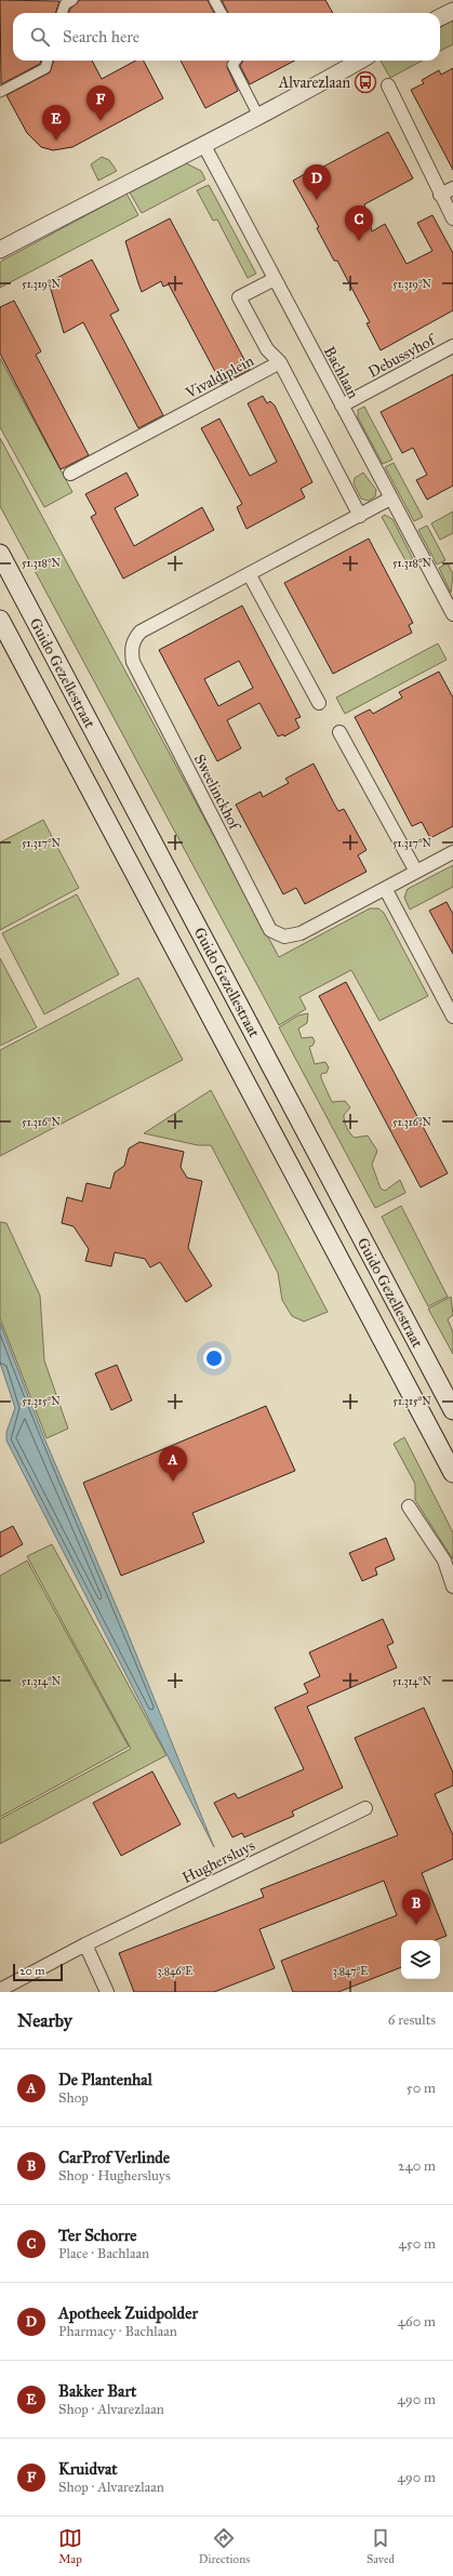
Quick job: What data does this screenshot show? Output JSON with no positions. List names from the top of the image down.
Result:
{
  "streets": {
    "main road": ["Guido Gezellestraat"],
    "street": [
      "Debussyhof",
      "Bachlaan",
      "Vivaldiplein",
      "Sweelinckhof",
      "Hughersluys"
    ]
  },
  "crossings": [
    ["Debussyhof", "Bachlaan"],
    ["Bachlaan", "Vivaldiplein"],
    ["Bachlaan", "Sweelinckhof"]
  ],
  "places": {
    "bus stop": ["Alvarezlaan"]
  },
  "scale_bar": "20 m",
  "page": {
    "search": "Search here",
    "pins": [
      "F",
      "E",
      "D",
      "C",
      "A",
      "B"
    ],
    "scale": "20 m",
    "heading": ["Nearby", "6 results"],
    "list": [
      {
        "mark": "A",
        "name": "De Plantenhal",
        "note": "Shop",
        "value": "50 m"
      },
      {
        "mark": "B",
        "name": "CarProf Verlinde",
        "note": "Shop · Hughersluys",
        "value": "240 m"
      },
      {
        "mark": "C",
        "name": "Ter Schorre",
        "note": "Place · Bachlaan",
        "value": "450 m"
      },
      {
        "mark": "D",
        "name": "Apotheek Zuidpolder",
        "note": "Pharmacy · Bachlaan",
        "value": "460 m"
      },
      {
        "mark": "E",
        "name": "Bakker Bart",
        "note": "Shop · Alvarezlaan",
        "value": "490 m"
      },
      {
        "mark": "F",
        "name": "Kruidvat",
        "note": "Shop · Alvarezlaan",
        "value": "490 m"
      }
    ],
    "nav": ["Map", "Directions", "Saved"]
  },
  "coordinates": [
    "51.319°N",
    "51.318°N",
    "51.317°N",
    "51.316°N",
    "51.315°N",
    "51.314°N",
    "3.846°E",
    "3.847°E"
  ]
}
